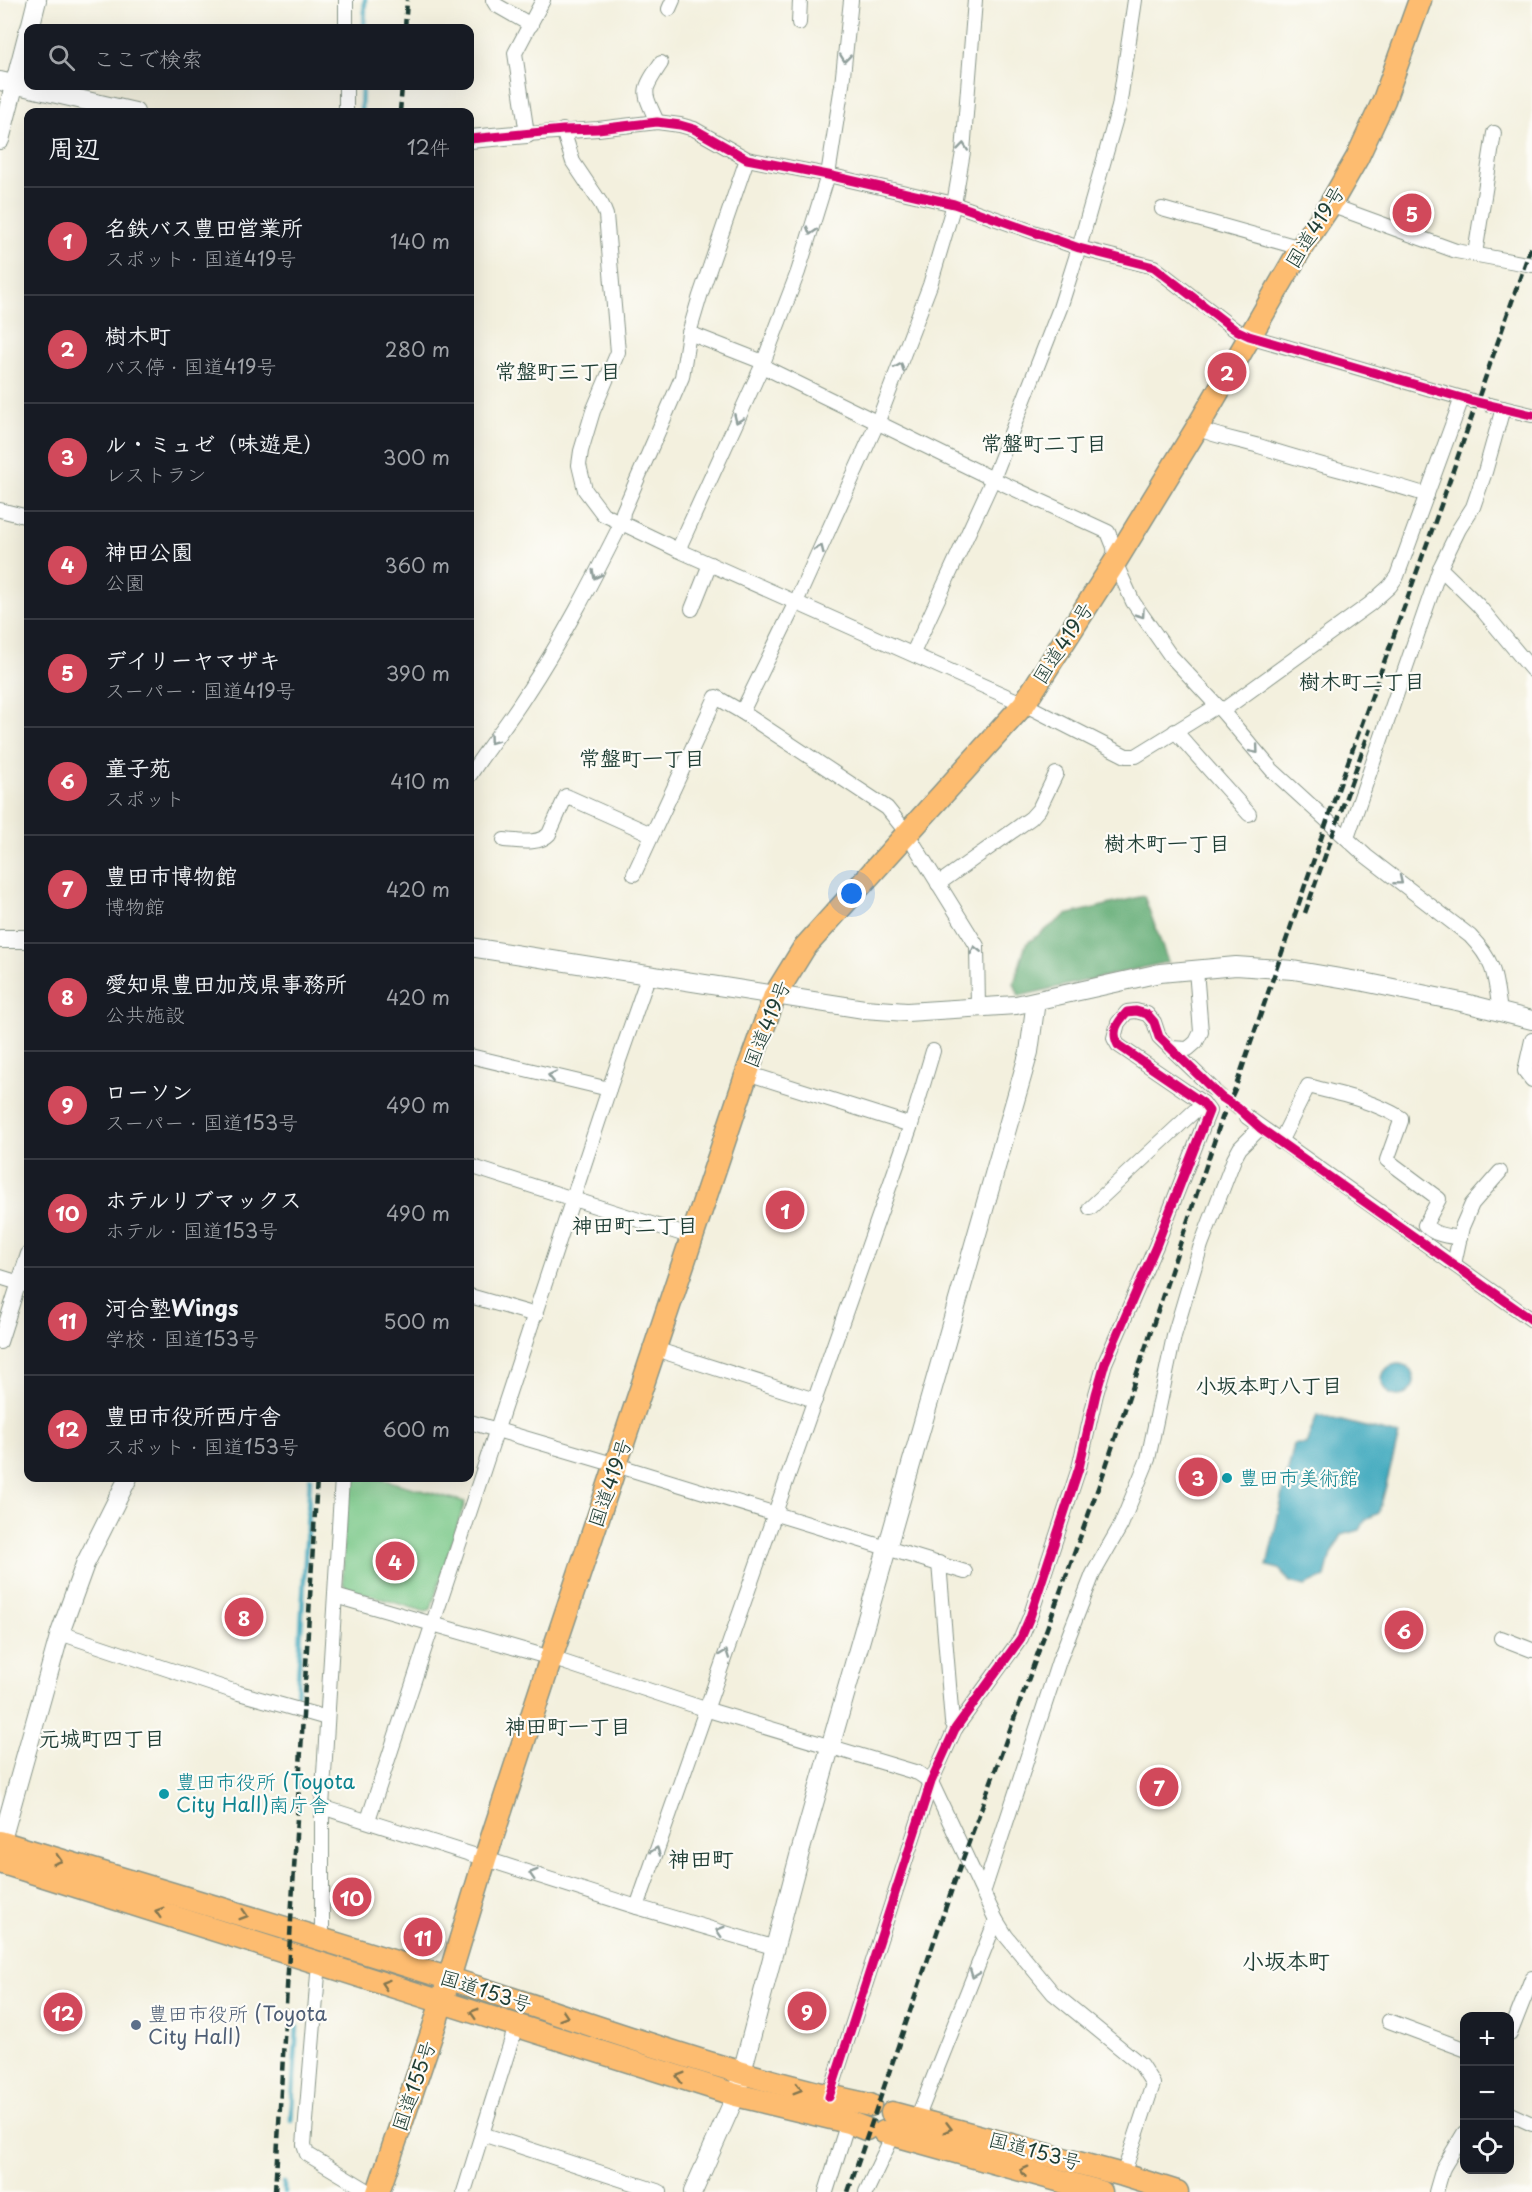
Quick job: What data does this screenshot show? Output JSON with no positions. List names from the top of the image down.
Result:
{
  "streets": {
    "highway": ["国道419号", "国道153号", "国道155号"]
  },
  "crossings": [
    ["国道419号", "国道153号"],
    ["国道419号", "国道155号"],
    ["国道153号", "国道155号"]
  ],
  "districts": [
    "常盤町三丁目",
    "常盤町二丁目",
    "樹木町二丁目",
    "常盤町一丁目",
    "樹木町一丁目",
    "神田町二丁目",
    "小坂本町八丁目",
    "神田町一丁目",
    "元城町四丁目",
    "神田町",
    "小坂本町"
  ],
  "places": ["豊田市美術館", "豊田市役所 (Toyota City Hall)南庁舎", "豊田市役所 (Toyota City Hall)"],
  "page": {
    "search": "ここで検索",
    "heading": ["周辺", "12件"],
    "list": [
      {
        "mark": "1",
        "name": "名鉄バス豊田営業所",
        "note": "スポット · 国道419号",
        "value": "140 m"
      },
      {
        "mark": "2",
        "name": "樹木町",
        "note": "バス停 · 国道419号",
        "value": "280 m"
      },
      {
        "mark": "3",
        "name": "ル・ミュゼ（味遊是）",
        "note": "レストラン",
        "value": "300 m"
      },
      {
        "mark": "4",
        "name": "神田公園",
        "note": "公園",
        "value": "360 m"
      },
      {
        "mark": "5",
        "name": "デイリーヤマザキ",
        "note": "スーパー · 国道419号",
        "value": "390 m"
      },
      {
        "mark": "6",
        "name": "童子苑",
        "note": "スポット",
        "value": "410 m"
      },
      {
        "mark": "7",
        "name": "豊田市博物館",
        "note": "博物館",
        "value": "420 m"
      },
      {
        "mark": "8",
        "name": "愛知県豊田加茂県事務所",
        "note": "公共施設",
        "value": "420 m"
      },
      {
        "mark": "9",
        "name": "ローソン",
        "note": "スーパー · 国道153号",
        "value": "490 m"
      },
      {
        "mark": "10",
        "name": "ホテルリブマックス",
        "note": "ホテル · 国道153号",
        "value": "490 m"
      },
      {
        "mark": "11",
        "name": "河合塾Wings",
        "note": "学校 · 国道153号",
        "value": "500 m"
      },
      {
        "mark": "12",
        "name": "豊田市役所西庁舎",
        "note": "スポット · 国道153号",
        "value": "600 m"
      }
    ],
    "pins": [
      "5",
      "2",
      "1",
      "3",
      "4",
      "8",
      "6",
      "7",
      "10",
      "11",
      "9",
      "12"
    ],
    "map_buttons": ["+", "−"]
  }
}
